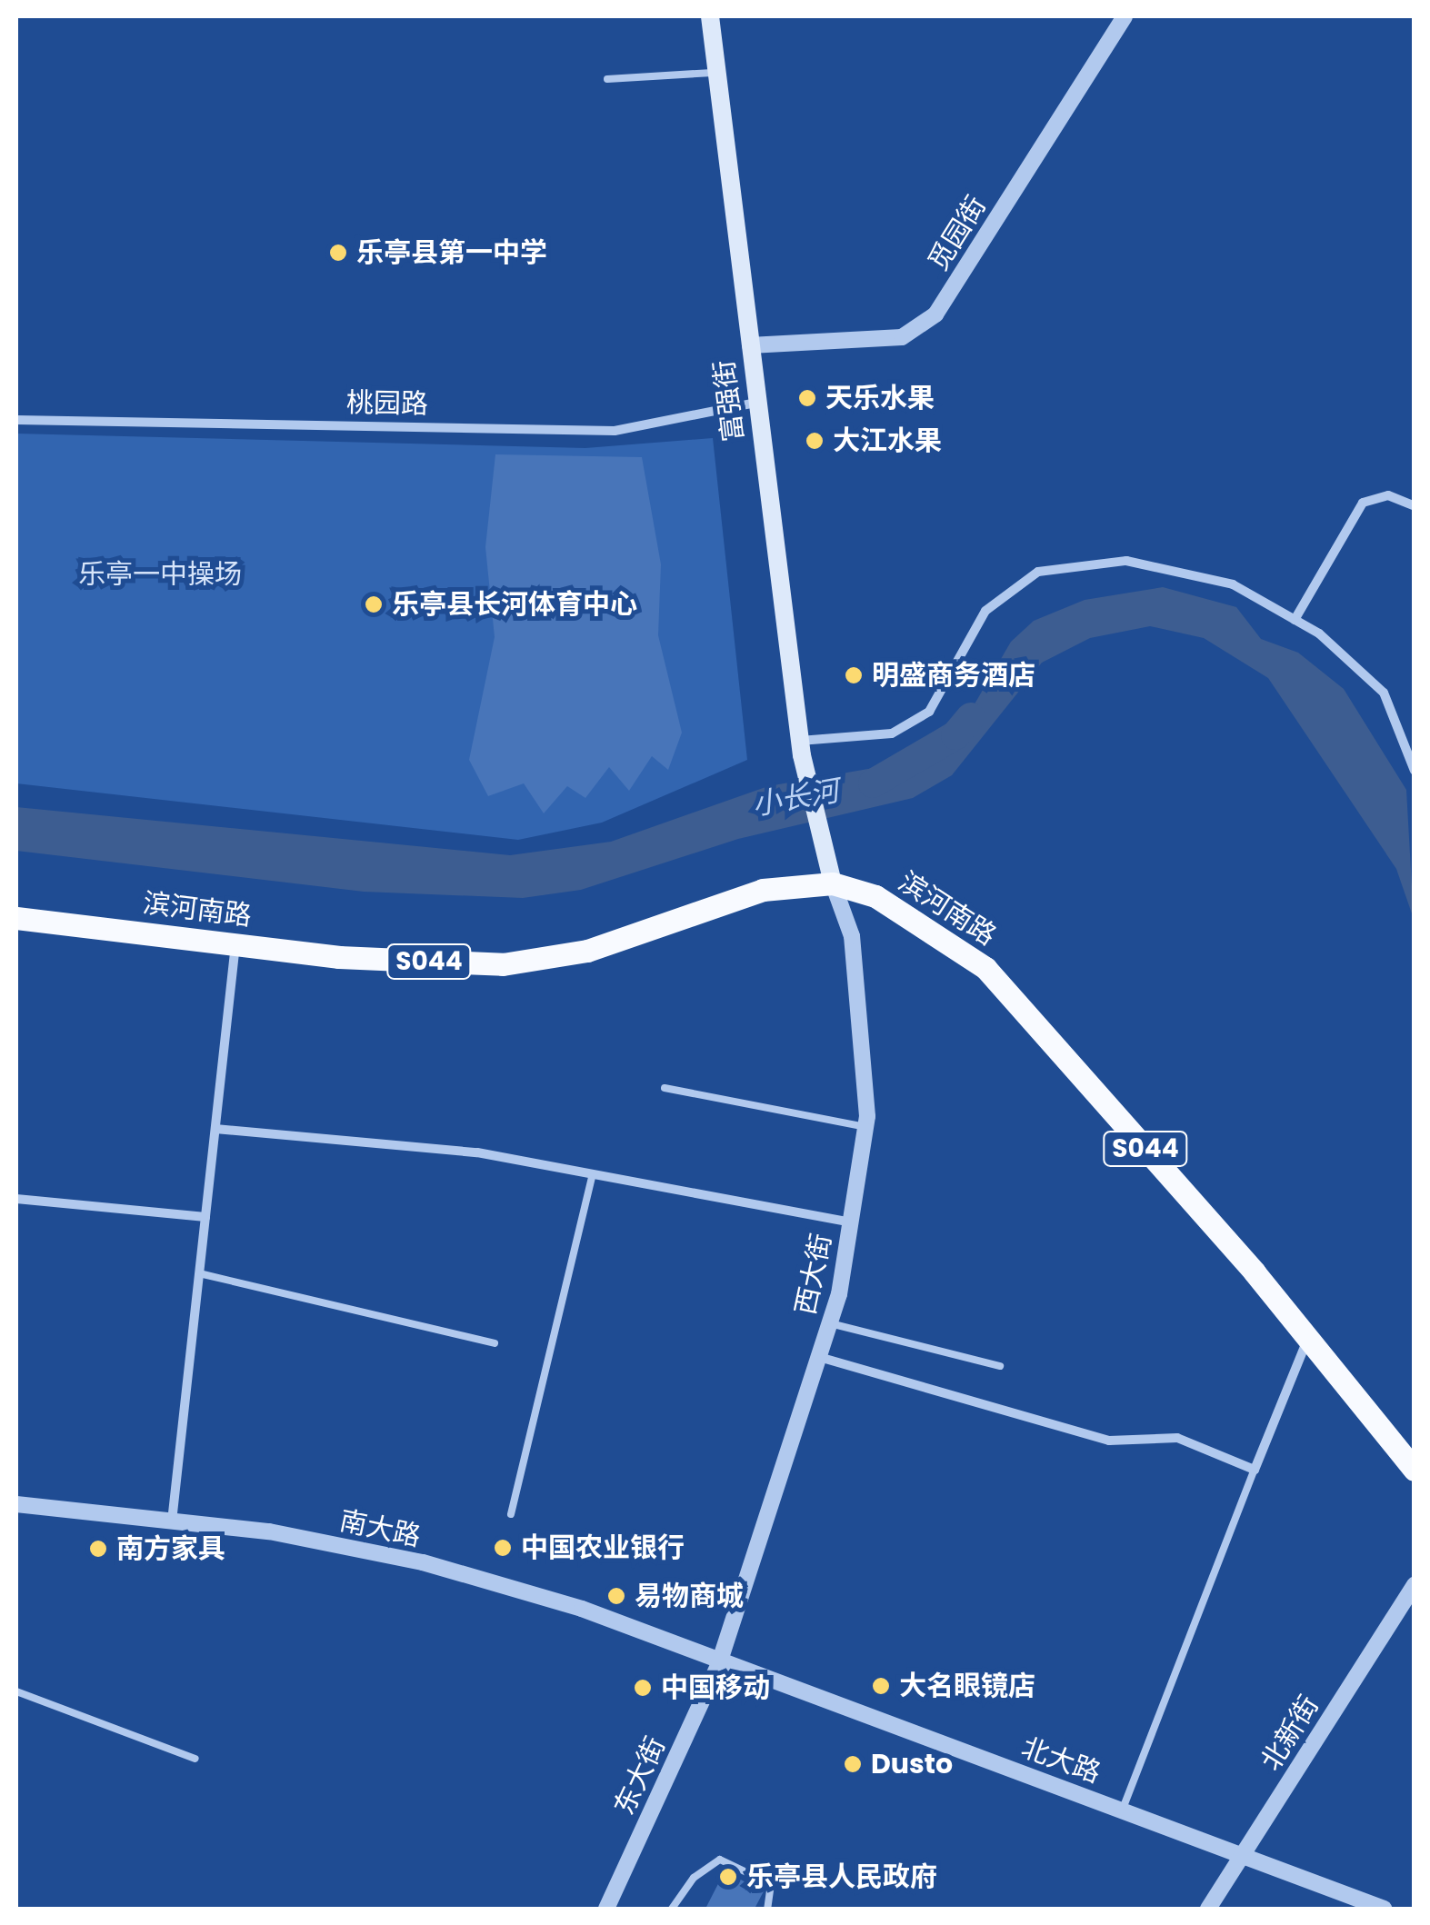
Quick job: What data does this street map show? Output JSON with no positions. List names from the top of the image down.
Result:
{
  "streets": {
    "main road": ["富强街", "滨河南路", "S044"],
    "street": [
      "觅园街",
      "桃园路",
      "西大街",
      "南大路",
      "北新街",
      "北大路",
      "东大街"
    ]
  },
  "crossings": [
    ["觅园街", "富强街"],
    ["富强街", "桃园路"],
    ["富强街", "滨河南路"],
    ["富强街", "西大街"],
    ["滨河南路", "西大街"],
    ["西大街", "南大路"],
    ["西大街", "北大路"],
    ["西大街", "东大街"],
    ["南大路", "北大路"],
    ["南大路", "东大街"],
    ["北新街", "北大路"],
    ["北大路", "东大街"]
  ],
  "water": ["小长河"],
  "parks": ["乐亭一中操场"],
  "places": [
    "乐亭县第一中学",
    "天乐水果",
    "大江水果",
    "乐亭县长河体育中心",
    "明盛商务酒店",
    "中国农业银行",
    "南方家具",
    "易物商城",
    "大名眼镜店",
    "中国移动",
    "Dusto",
    "乐亭县人民政府"
  ]
}
